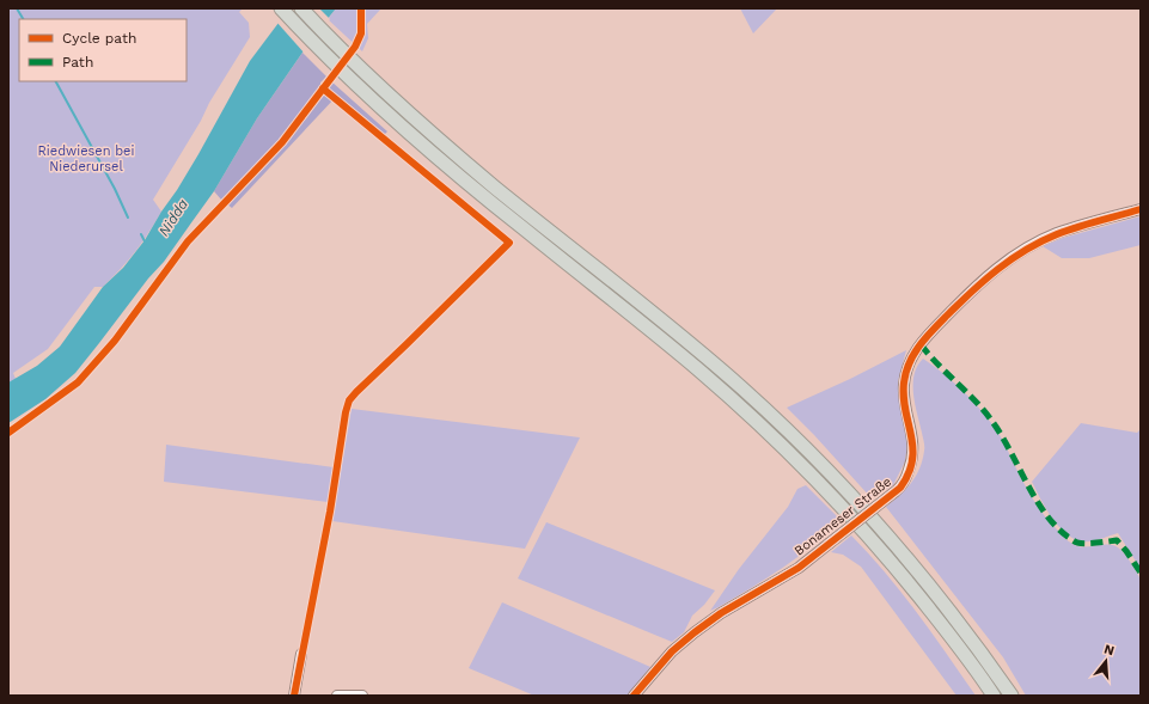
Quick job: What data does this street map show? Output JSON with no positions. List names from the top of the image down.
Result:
{
  "streets": {
    "street": ["Bonameser Straße"]
  },
  "water": ["Nidda"],
  "parks": ["Riedwiesen bei Niederursel"],
  "legend": ["Cycle path", "Path"],
  "north": "top"
}
